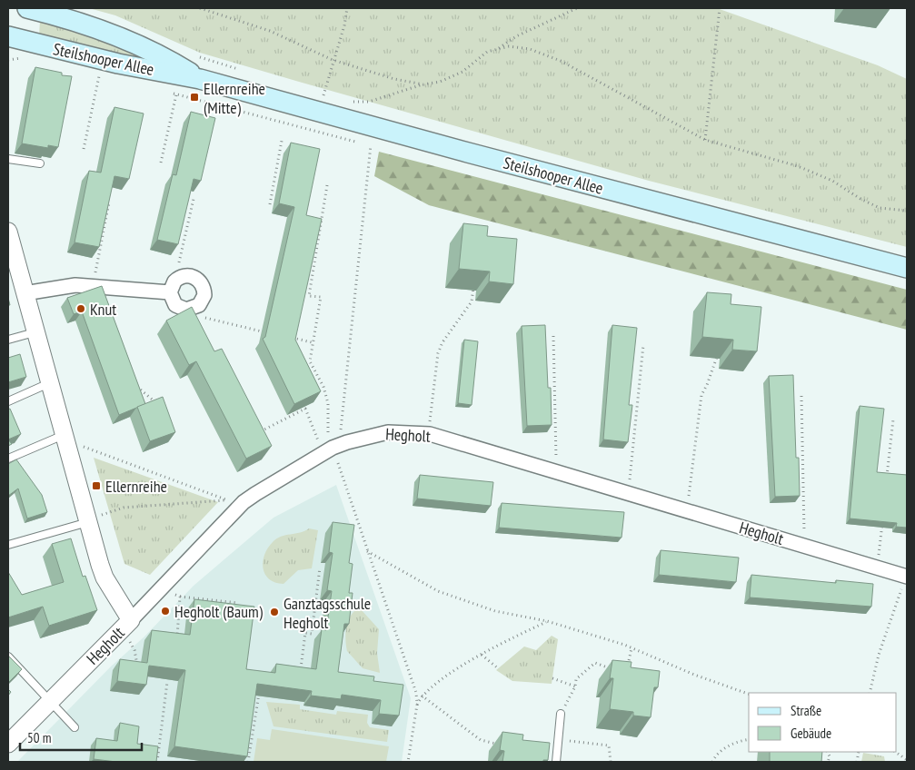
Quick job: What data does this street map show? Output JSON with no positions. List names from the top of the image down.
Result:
{
  "streets": {
    "main road": ["Steilshooper Allee"],
    "street": ["Hegholt"]
  },
  "places": {
    "transit": ["Ellernreihe (Mitte)", "Ellernreihe"],
    "other": ["Knut", "Hegholt (Baum)", "Ganztagsschule Hegholt"]
  },
  "legend": ["Straße", "Gebäude"],
  "scale_bar": "50 m"
}
